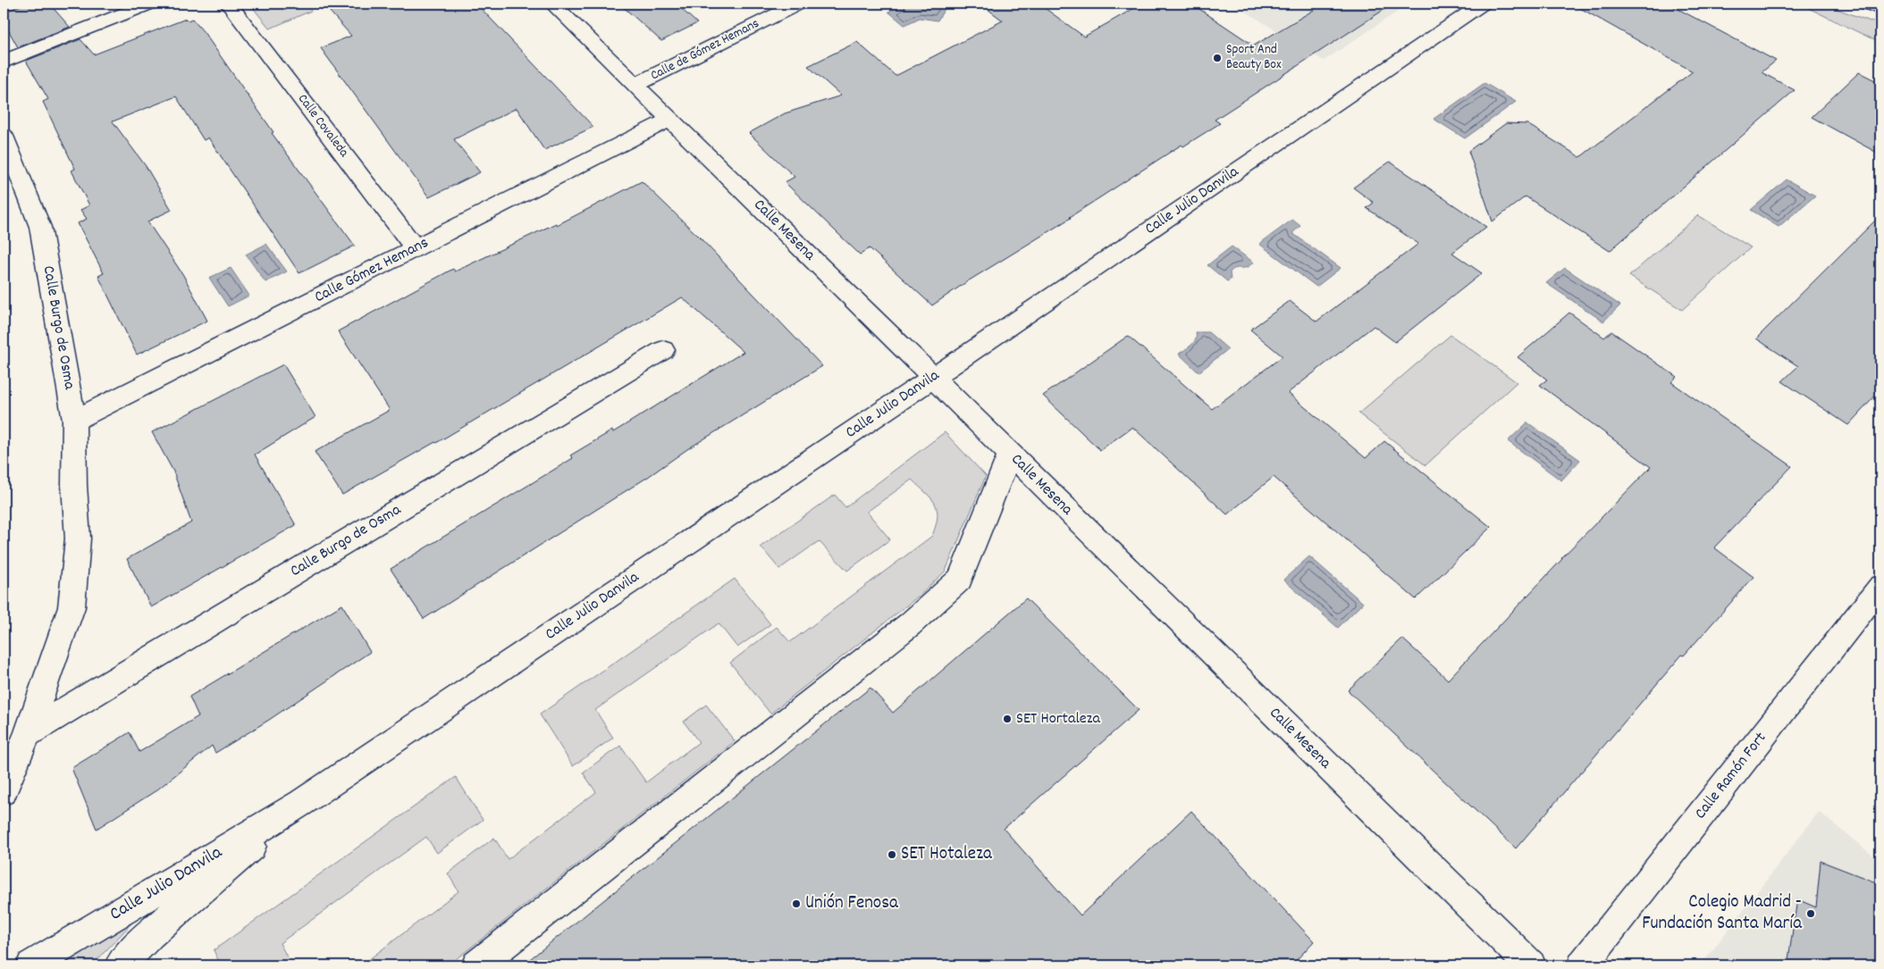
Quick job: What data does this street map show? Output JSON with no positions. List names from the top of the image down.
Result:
{
  "streets": {
    "street": [
      "Calle de Gómez Hemans",
      "Calle Covaleda",
      "Calle Julio Danvila",
      "Calle Mesena",
      "Calle Gómez Hemans",
      "Calle Burgo de Osma",
      "Calle Ramón Fort"
    ]
  },
  "crossings": [
    ["Calle de Gómez Hemans", "Calle Mesena"],
    ["Calle Covaleda", "Calle Gómez Hemans"],
    ["Calle Julio Danvila", "Calle Mesena"],
    ["Calle Mesena", "Calle Gómez Hemans"],
    ["Calle Gómez Hemans", "Calle Burgo de Osma"]
  ],
  "places": [
    "Sport And Beauty Box",
    "SET Hortaleza",
    "SET Hotaleza",
    "Unión Fenosa",
    "Colegio Madrid - Fundación Santa María"
  ]
}
